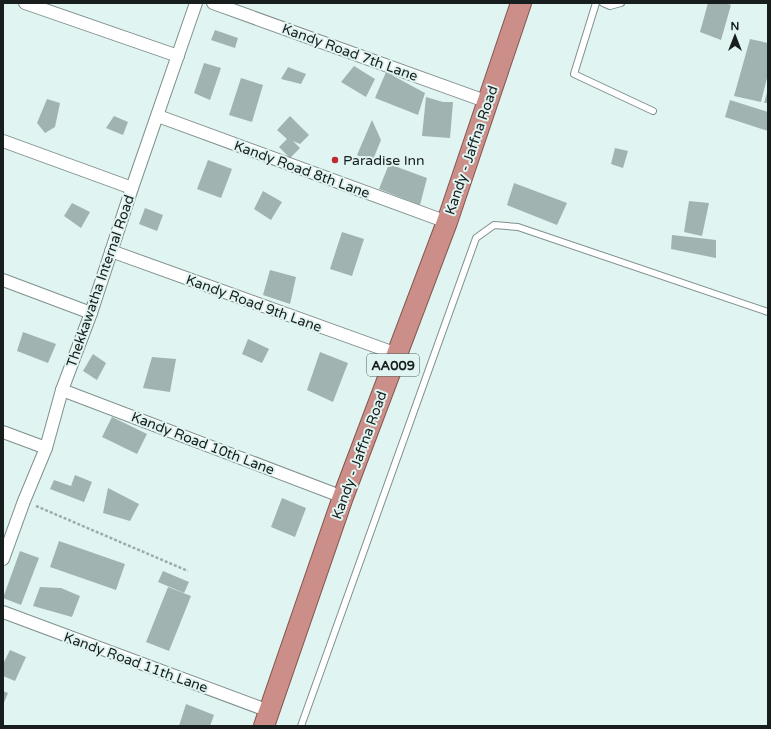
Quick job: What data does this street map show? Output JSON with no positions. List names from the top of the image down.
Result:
{
  "streets": {
    "highway": ["Kandy - Jaffna Road", "AA009"],
    "street": [
      "Kandy Road 7th Lane",
      "Kandy Road 8th Lane",
      "Thekkawatha Internal Road",
      "Kandy Road 9th Lane",
      "Kandy Road 10th Lane",
      "Kandy Road 11th Lane"
    ]
  },
  "crossings": [
    ["Kandy Road 7th Lane", "Kandy - Jaffna Road"],
    ["Kandy - Jaffna Road", "Kandy Road 8th Lane"],
    ["Kandy - Jaffna Road", "Kandy Road 9th Lane"],
    ["Kandy - Jaffna Road", "Kandy Road 10th Lane"],
    ["Kandy - Jaffna Road", "Kandy Road 11th Lane"],
    ["Kandy Road 8th Lane", "Thekkawatha Internal Road"],
    ["Thekkawatha Internal Road", "Kandy Road 9th Lane"],
    ["Thekkawatha Internal Road", "Kandy Road 10th Lane"]
  ],
  "places": ["Paradise Inn"],
  "north": "top"
}
